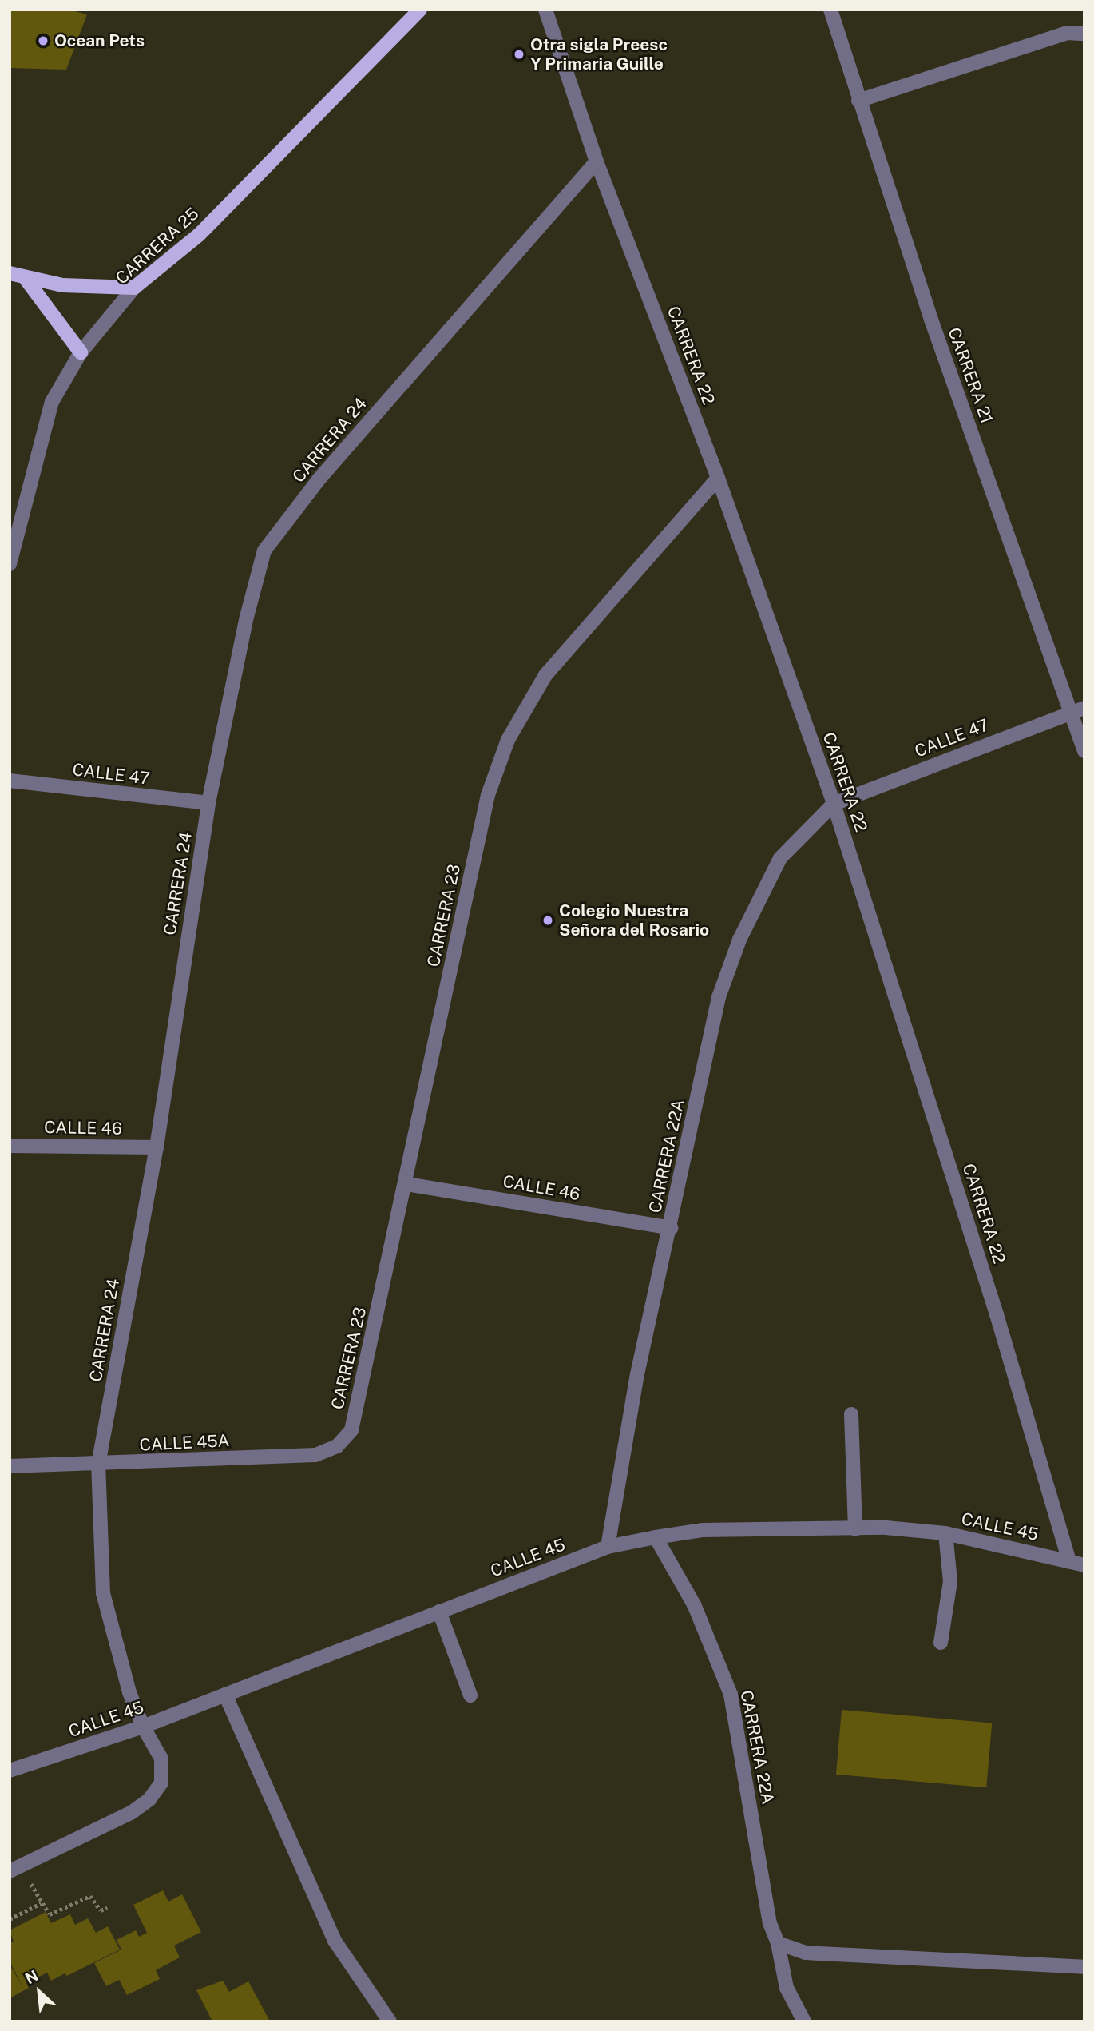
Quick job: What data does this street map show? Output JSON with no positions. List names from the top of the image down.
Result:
{
  "streets": {
    "main road": ["CARRERA 25"],
    "street": [
      "CARRERA 22",
      "CARRERA 21",
      "CARRERA 24",
      "CALLE 47",
      "CARRERA 23",
      "CALLE 46",
      "CARRERA 22A",
      "CALLE 45A",
      "CALLE 45"
    ]
  },
  "crossings": [
    ["CARRERA 22", "CARRERA 24"],
    ["CARRERA 22", "CALLE 47"],
    ["CARRERA 22", "CARRERA 23"],
    ["CARRERA 22", "CARRERA 22A"],
    ["CARRERA 22", "CALLE 45"],
    ["CARRERA 21", "CALLE 47"],
    ["CARRERA 24", "CALLE 47"],
    ["CARRERA 24", "CALLE 46"],
    ["CARRERA 24", "CALLE 45A"],
    ["CARRERA 24", "CALLE 45"],
    ["CALLE 47", "CARRERA 22A"],
    ["CARRERA 23", "CALLE 46"],
    ["CARRERA 23", "CALLE 45A"],
    ["CALLE 46", "CARRERA 22A"],
    ["CARRERA 22A", "CALLE 45"]
  ],
  "places": ["Ocean Pets", "Otra sigla Preesc Y Primaria Guille", "Colegio Nuestra Señora del Rosario"],
  "north": "top left"
}
